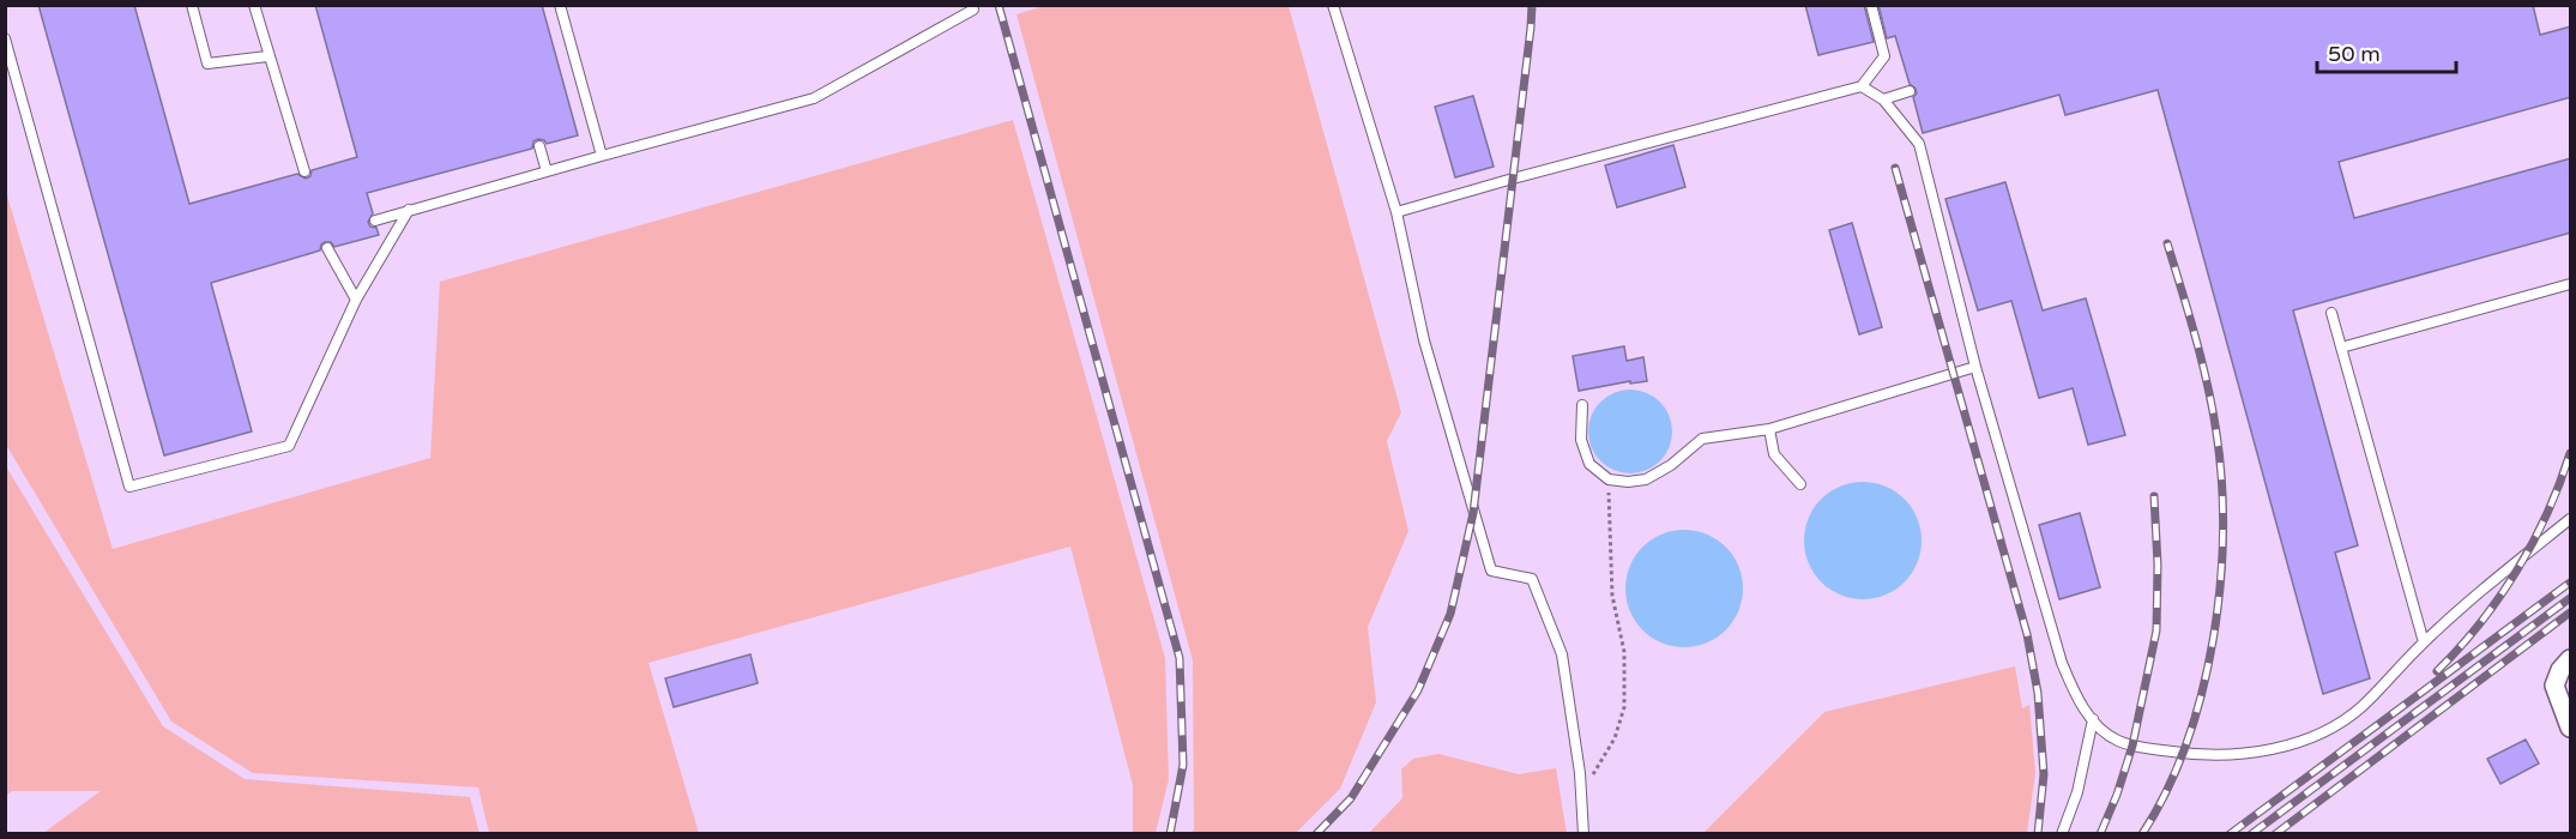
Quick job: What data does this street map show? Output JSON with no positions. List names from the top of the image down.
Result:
{
  "scale_bar": "50 m"
}
